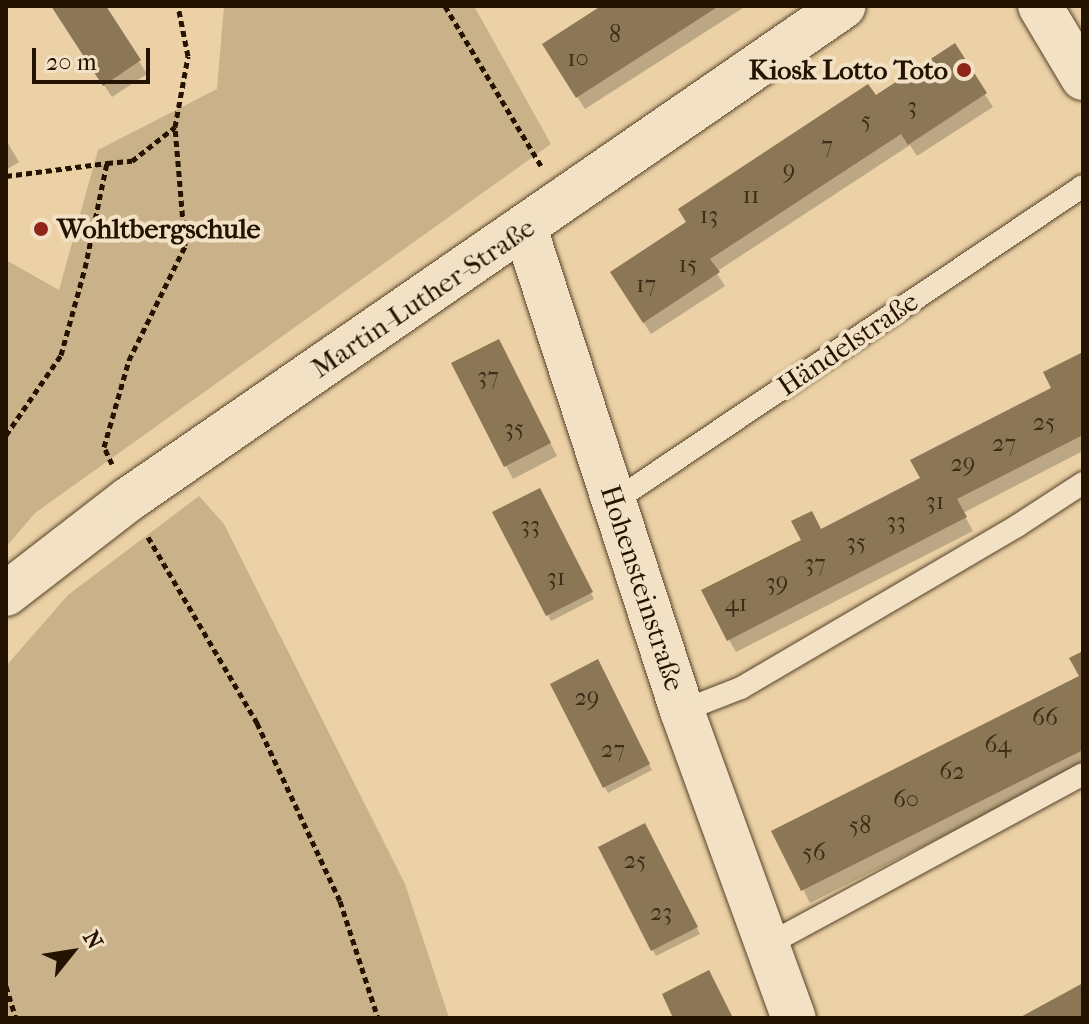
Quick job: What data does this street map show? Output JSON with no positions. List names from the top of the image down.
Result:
{
  "streets": {
    "street": ["Martin-Luther-Straße", "Hohensteinstraße"],
    "lane": ["Händelstraße"]
  },
  "crossings": [
    ["Martin-Luther-Straße", "Hohensteinstraße"],
    ["Händelstraße", "Hohensteinstraße"]
  ],
  "places": ["Kiosk Lotto Toto", "Wohltbergschule"],
  "house_numbers": [
    "8",
    "10",
    "3",
    "5",
    "7",
    "9",
    "11",
    "13",
    "15",
    "17",
    "37",
    "25",
    "35",
    "27",
    "29",
    "31",
    "33",
    "33",
    "35",
    "37",
    "31",
    "39",
    "41",
    "29",
    "66",
    "64",
    "27",
    "62",
    "60",
    "58",
    "56",
    "25",
    "23"
  ],
  "scale_bar": "20 m",
  "north": "top right"
}
